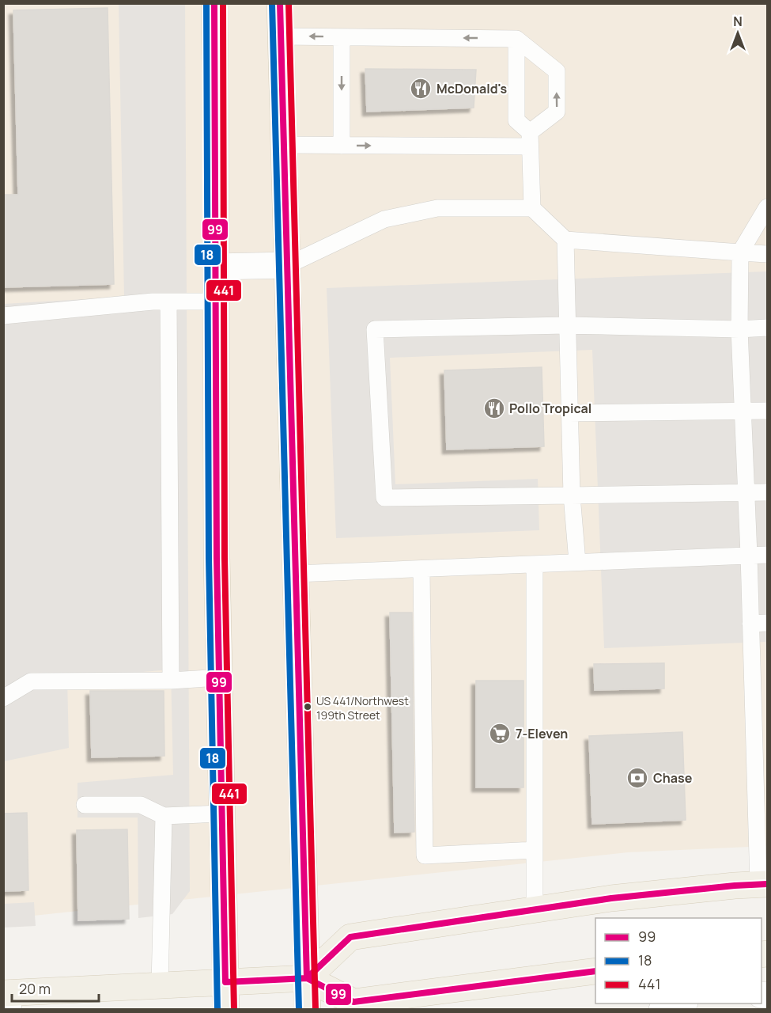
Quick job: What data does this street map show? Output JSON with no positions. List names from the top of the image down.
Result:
{
  "places": {
    "restaurant": ["McDonald's", "Pollo Tropical"],
    "other": ["US 441/Northwest 199th Street"],
    "supermarket": ["7-Eleven"],
    "bank": ["Chase"]
  },
  "lines": ["transit line 99", "transit line 18", "transit line 441"],
  "legend": ["99", "18", "441"],
  "scale_bar": "20 m",
  "north": "top"
}
